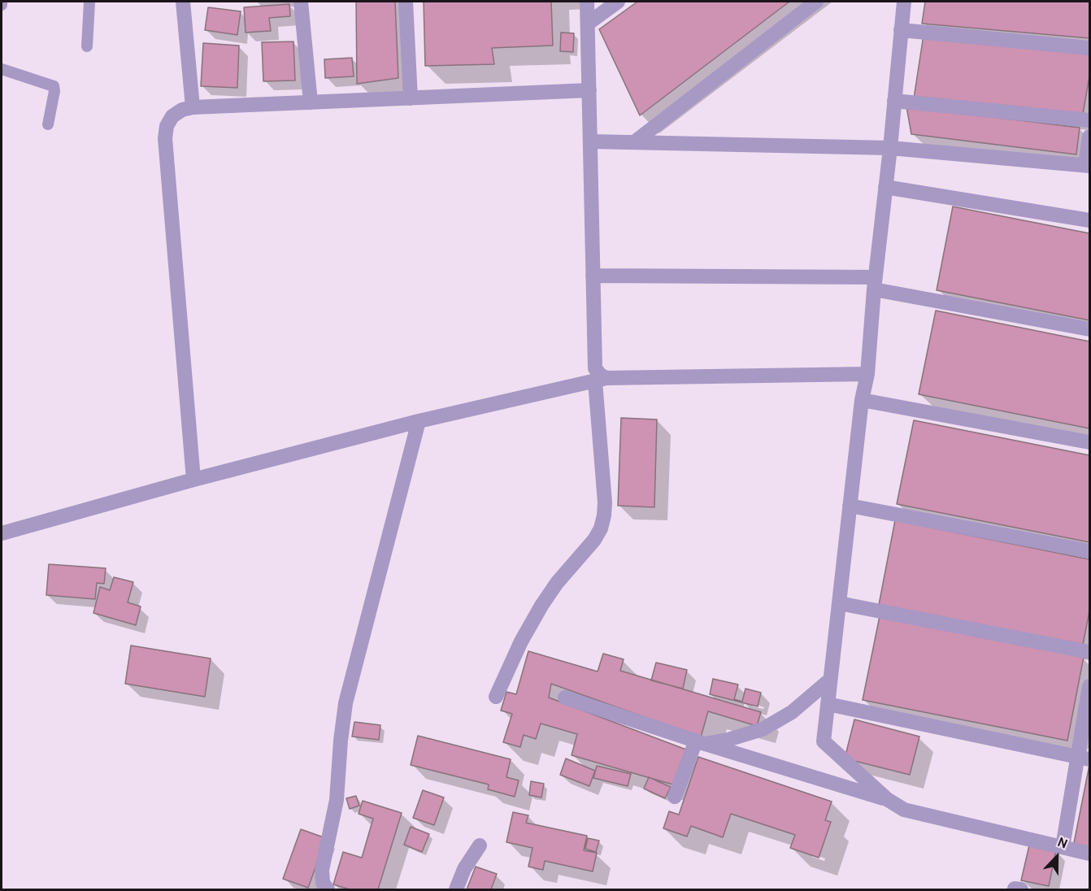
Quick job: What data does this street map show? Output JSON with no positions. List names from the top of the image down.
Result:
{
  "north": "top"
}
